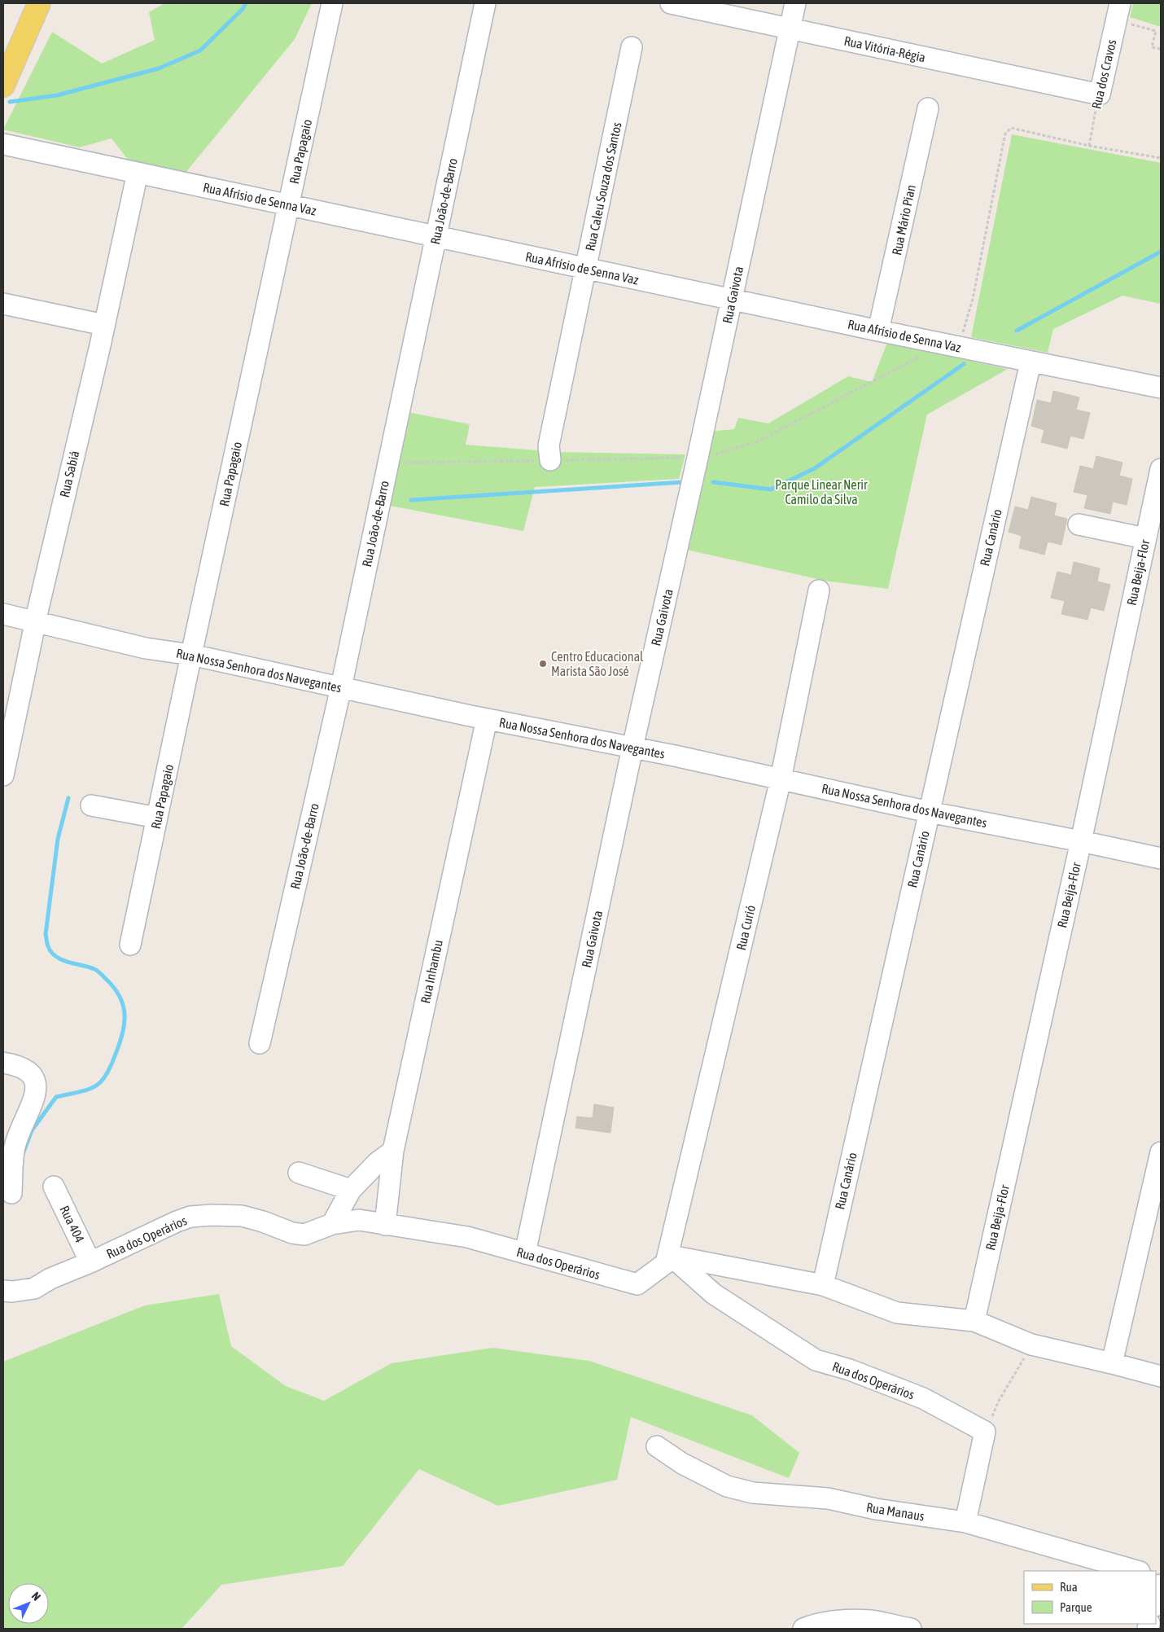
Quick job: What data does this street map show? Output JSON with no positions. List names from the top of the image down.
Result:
{
  "streets": {
    "street": [
      "Rua Vitória-Régia",
      "Rua dos Cravos",
      "Rua Papagaio",
      "Rua Caleu Souza dos Santos",
      "Rua Afrísio de Senna Vaz",
      "Rua João-de-Barro",
      "Rua Mário Pian",
      "Rua Gaivota",
      "Rua Sabiá",
      "Rua Canário",
      "Rua Beija-Flor",
      "Rua Nossa Senhora dos Navegantes",
      "Rua Curió",
      "Rua Inhambu",
      "Rua 404",
      "Rua dos Operários",
      "Rua Manaus"
    ]
  },
  "crossings": [
    ["Rua Vitória-Régia", "Rua dos Cravos"],
    ["Rua Vitória-Régia", "Rua Gaivota"],
    ["Rua Papagaio", "Rua Afrísio de Senna Vaz"],
    ["Rua Papagaio", "Rua Nossa Senhora dos Navegantes"],
    ["Rua Caleu Souza dos Santos", "Rua Afrísio de Senna Vaz"],
    ["Rua Afrísio de Senna Vaz", "Rua João-de-Barro"],
    ["Rua Afrísio de Senna Vaz", "Rua Mário Pian"],
    ["Rua Afrísio de Senna Vaz", "Rua Gaivota"],
    ["Rua Afrísio de Senna Vaz", "Rua Sabiá"],
    ["Rua Afrísio de Senna Vaz", "Rua Canário"],
    ["Rua João-de-Barro", "Rua Nossa Senhora dos Navegantes"],
    ["Rua Gaivota", "Rua Nossa Senhora dos Navegantes"],
    ["Rua Gaivota", "Rua dos Operários"],
    ["Rua Sabiá", "Rua Nossa Senhora dos Navegantes"],
    ["Rua Canário", "Rua Nossa Senhora dos Navegantes"],
    ["Rua Beija-Flor", "Rua Nossa Senhora dos Navegantes"],
    ["Rua Nossa Senhora dos Navegantes", "Rua Curió"],
    ["Rua Nossa Senhora dos Navegantes", "Rua Inhambu"],
    ["Rua Curió", "Rua dos Operários"],
    ["Rua Inhambu", "Rua dos Operários"],
    ["Rua 404", "Rua dos Operários"]
  ],
  "parks": ["Parque Linear Nerir Camilo da Silva"],
  "places": ["Centro Educacional Marista São José"],
  "legend": ["Rua", "Parque"],
  "north": "top right"
}
